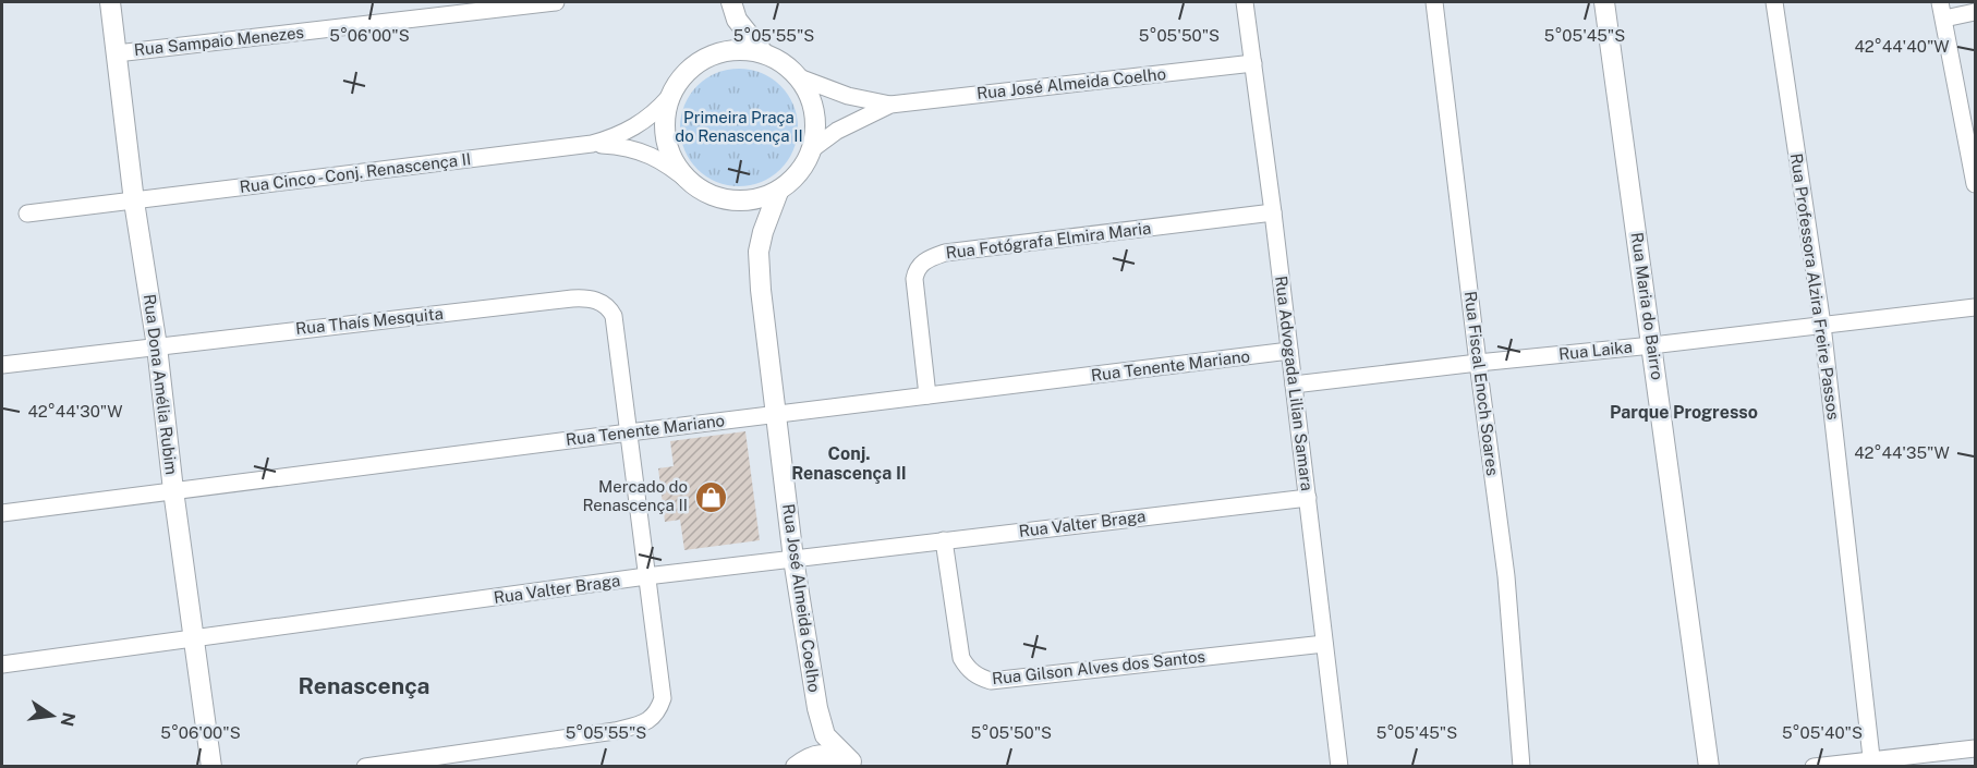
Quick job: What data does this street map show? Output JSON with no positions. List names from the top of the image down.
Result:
{
  "streets": {
    "street": [
      "Rua Sampaio Menezes",
      "Rua José Almeida Coelho",
      "Rua Cinco - Conj. Renascença II",
      "Rua Fotógrafa Elmira Maria",
      "Rua Professora Alzira Freire Passos",
      "Rua Maria do Bairro",
      "Rua Thaís Mesquita",
      "Rua Laika",
      "Rua Tenente Mariano",
      "Rua Advogada Lilian Samara",
      "Rua Fiscal Enoch Soares",
      "Rua Dona Amélia Rubim",
      "Rua Valter Braga",
      "Rua Gilson Alves dos Santos"
    ]
  },
  "crossings": [
    ["Rua Sampaio Menezes", "Rua Dona Amélia Rubim"],
    ["Rua José Almeida Coelho", "Rua Cinco - Conj. Renascença II"],
    ["Rua José Almeida Coelho", "Rua Tenente Mariano"],
    ["Rua José Almeida Coelho", "Rua Advogada Lilian Samara"],
    ["Rua José Almeida Coelho", "Rua Valter Braga"],
    ["Rua Cinco - Conj. Renascença II", "Rua Dona Amélia Rubim"],
    ["Rua Fotógrafa Elmira Maria", "Rua Tenente Mariano"],
    ["Rua Fotógrafa Elmira Maria", "Rua Advogada Lilian Samara"],
    ["Rua Professora Alzira Freire Passos", "Rua Laika"],
    ["Rua Maria do Bairro", "Rua Laika"],
    ["Rua Thaís Mesquita", "Rua Tenente Mariano"],
    ["Rua Thaís Mesquita", "Rua Dona Amélia Rubim"],
    ["Rua Thaís Mesquita", "Rua Valter Braga"],
    ["Rua Laika", "Rua Advogada Lilian Samara"],
    ["Rua Laika", "Rua Fiscal Enoch Soares"],
    ["Rua Tenente Mariano", "Rua Advogada Lilian Samara"],
    ["Rua Tenente Mariano", "Rua Dona Amélia Rubim"],
    ["Rua Advogada Lilian Samara", "Rua Valter Braga"],
    ["Rua Advogada Lilian Samara", "Rua Gilson Alves dos Santos"],
    ["Rua Dona Amélia Rubim", "Rua Valter Braga"],
    ["Rua Valter Braga", "Rua Gilson Alves dos Santos"]
  ],
  "districts": ["Parque Progresso", "Conj. Renascença II", "Renascença"],
  "parks": ["Primeira Praça do Renascença II"],
  "places": {
    "shop": ["Mercado do Renascença II"]
  },
  "north": "right",
  "coordinates": [
    "5°06'00\"S",
    "5°05'55\"S",
    "5°05'50\"S",
    "5°05'45\"S",
    "42°44'40\"W",
    "42°44'30\"W",
    "42°44'35\"W",
    "5°05'40\"S"
  ]
}
